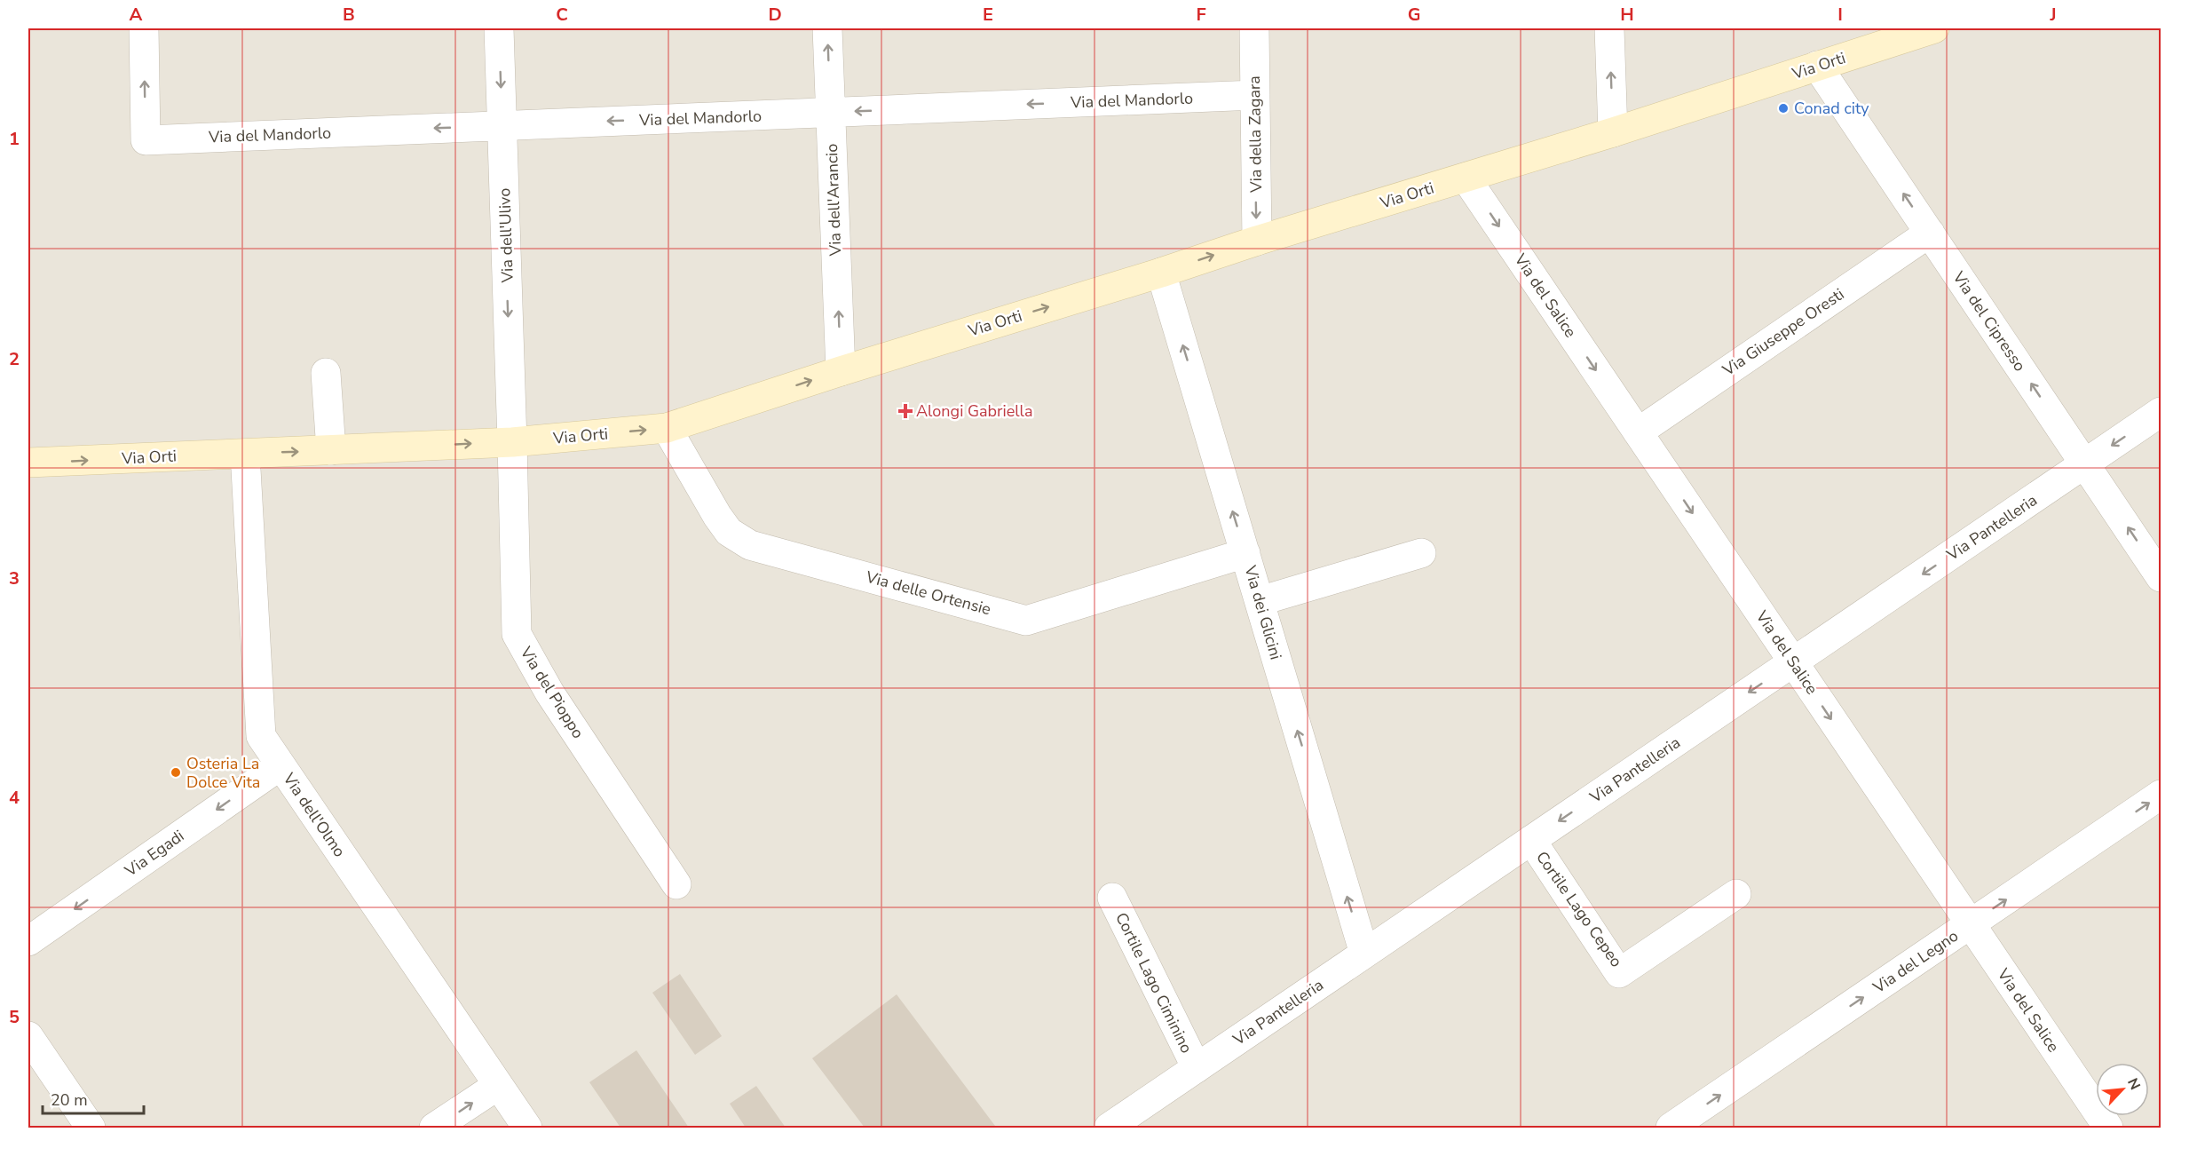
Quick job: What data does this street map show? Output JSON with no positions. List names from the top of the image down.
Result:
{
  "streets": {
    "street": [
      "Via Orti",
      "Via del Mandorlo",
      "Via della Zagara",
      "Via dell'Arancio",
      "Via dell'Ulivo",
      "Via del Salice",
      "Via del Cipresso",
      "Via Giuseppe Oresti",
      "Via Pantelleria",
      "Via delle Ortensie",
      "Via dei Glicini",
      "Via del Pioppo",
      "Via dell'Olmo",
      "Via Egadi",
      "Cortile Lago Cepeo",
      "Via del Legno",
      "Cortile Lago Ciminino"
    ]
  },
  "crossings": [
    ["Via Orti", "Via della Zagara"],
    ["Via Orti", "Via dell'Arancio"],
    ["Via Orti", "Via dell'Ulivo"],
    ["Via Orti", "Via del Salice"],
    ["Via Orti", "Via del Cipresso"],
    ["Via Orti", "Via delle Ortensie"],
    ["Via Orti", "Via dei Glicini"],
    ["Via Orti", "Via del Pioppo"],
    ["Via Orti", "Via dell'Olmo"],
    ["Via del Mandorlo", "Via della Zagara"],
    ["Via del Mandorlo", "Via dell'Arancio"],
    ["Via del Mandorlo", "Via dell'Ulivo"],
    ["Via dell'Ulivo", "Via del Pioppo"],
    ["Via del Salice", "Via Giuseppe Oresti"],
    ["Via del Salice", "Via Pantelleria"],
    ["Via del Salice", "Via del Legno"],
    ["Via del Cipresso", "Via Giuseppe Oresti"],
    ["Via del Cipresso", "Via Pantelleria"],
    ["Via Pantelleria", "Via dei Glicini"],
    ["Via Pantelleria", "Cortile Lago Cepeo"],
    ["Via Pantelleria", "Cortile Lago Ciminino"],
    ["Via delle Ortensie", "Via dei Glicini"],
    ["Via dell'Olmo", "Via Egadi"]
  ],
  "one_way": [
    "Via Orti",
    "Via del Mandorlo",
    "Via della Zagara",
    "Via dell'Arancio",
    "Via dell'Ulivo",
    "Via del Salice",
    "Via del Cipresso",
    "Via Pantelleria",
    "Via dei Glicini",
    "Via Egadi",
    "Via del Legno"
  ],
  "places": {
    "other": ["Conad city", "Osteria La Dolce Vita"],
    "health": ["Alongi Gabriella"]
  },
  "scale_bar": "20 m",
  "north": "top right",
  "grid": {
    "columns": [
      "A",
      "B",
      "C",
      "D",
      "E",
      "F",
      "G",
      "H",
      "I",
      "J"
    ],
    "rows": [
      "1",
      "2",
      "3",
      "4",
      "5"
    ]
  }
}
